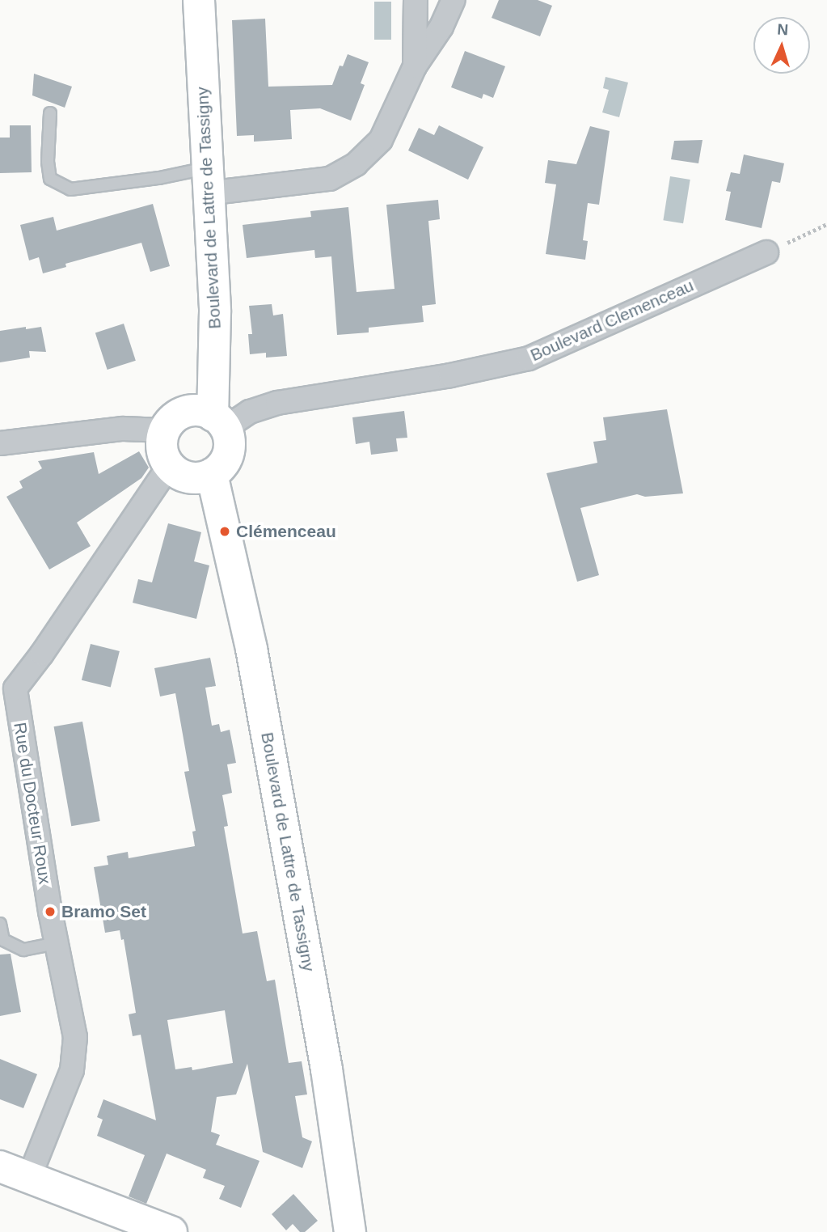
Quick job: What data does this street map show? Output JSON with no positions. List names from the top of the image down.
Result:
{
  "streets": {
    "street": ["Boulevard de Lattre de Tassigny", "Boulevard Clemenceau", "Rue du Docteur Roux"]
  },
  "crossings": [
    ["Boulevard de Lattre de Tassigny", "Boulevard Clemenceau"],
    ["Boulevard de Lattre de Tassigny", "Rue du Docteur Roux"],
    ["Boulevard Clemenceau", "Rue du Docteur Roux"]
  ],
  "places": ["Clémenceau", "Bramo Set"],
  "north": "top"
}
